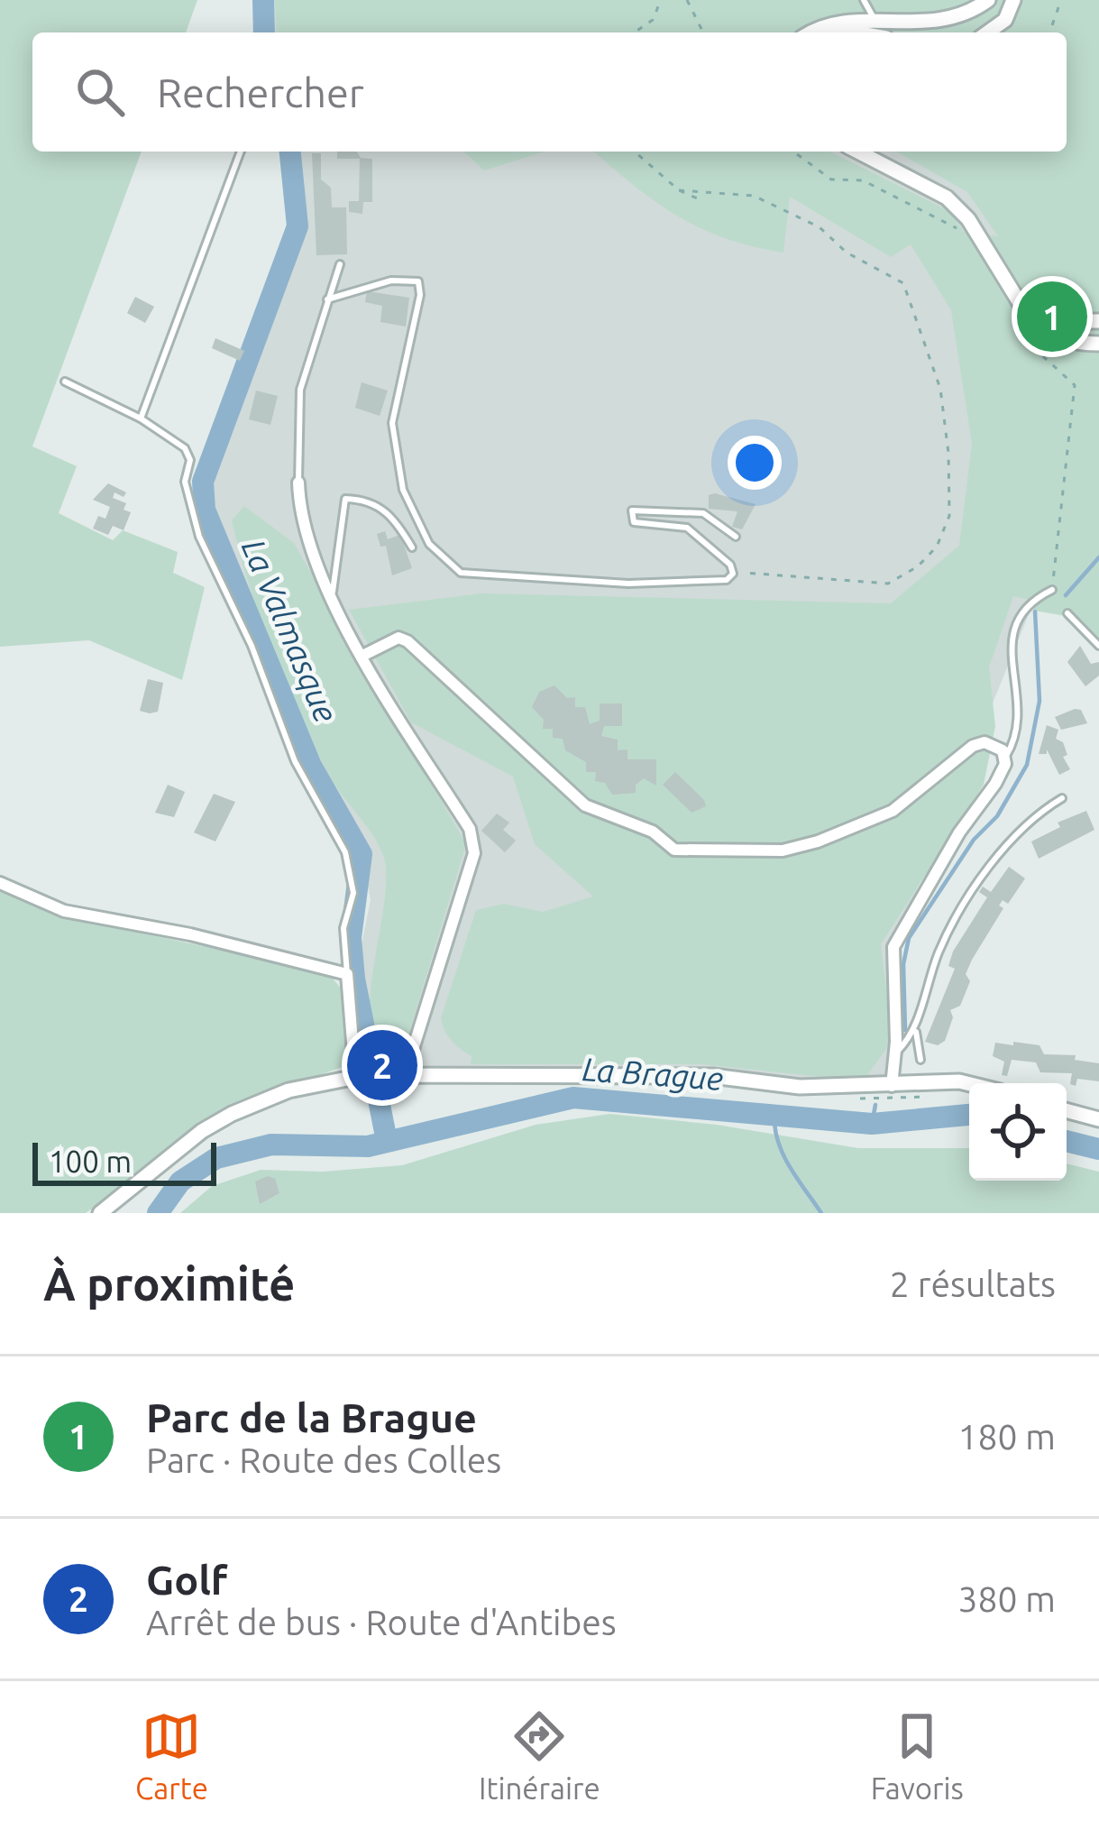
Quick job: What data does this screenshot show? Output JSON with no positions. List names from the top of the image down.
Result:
{
  "water": ["La Valmasque", "La Brague"],
  "scale_bar": "100 m",
  "page": {
    "search": "Rechercher",
    "pins": ["1", "2"],
    "scale": "100 m",
    "heading": ["À proximité", "2 résultats"],
    "list": [
      {
        "mark": "1",
        "name": "Parc de la Brague",
        "note": "Parc · Route des Colles",
        "value": "180 m"
      },
      {
        "mark": "2",
        "name": "Golf",
        "note": "Arrêt de bus · Route d'Antibes",
        "value": "380 m"
      }
    ],
    "nav": ["Carte", "Itinéraire", "Favoris"]
  }
}
